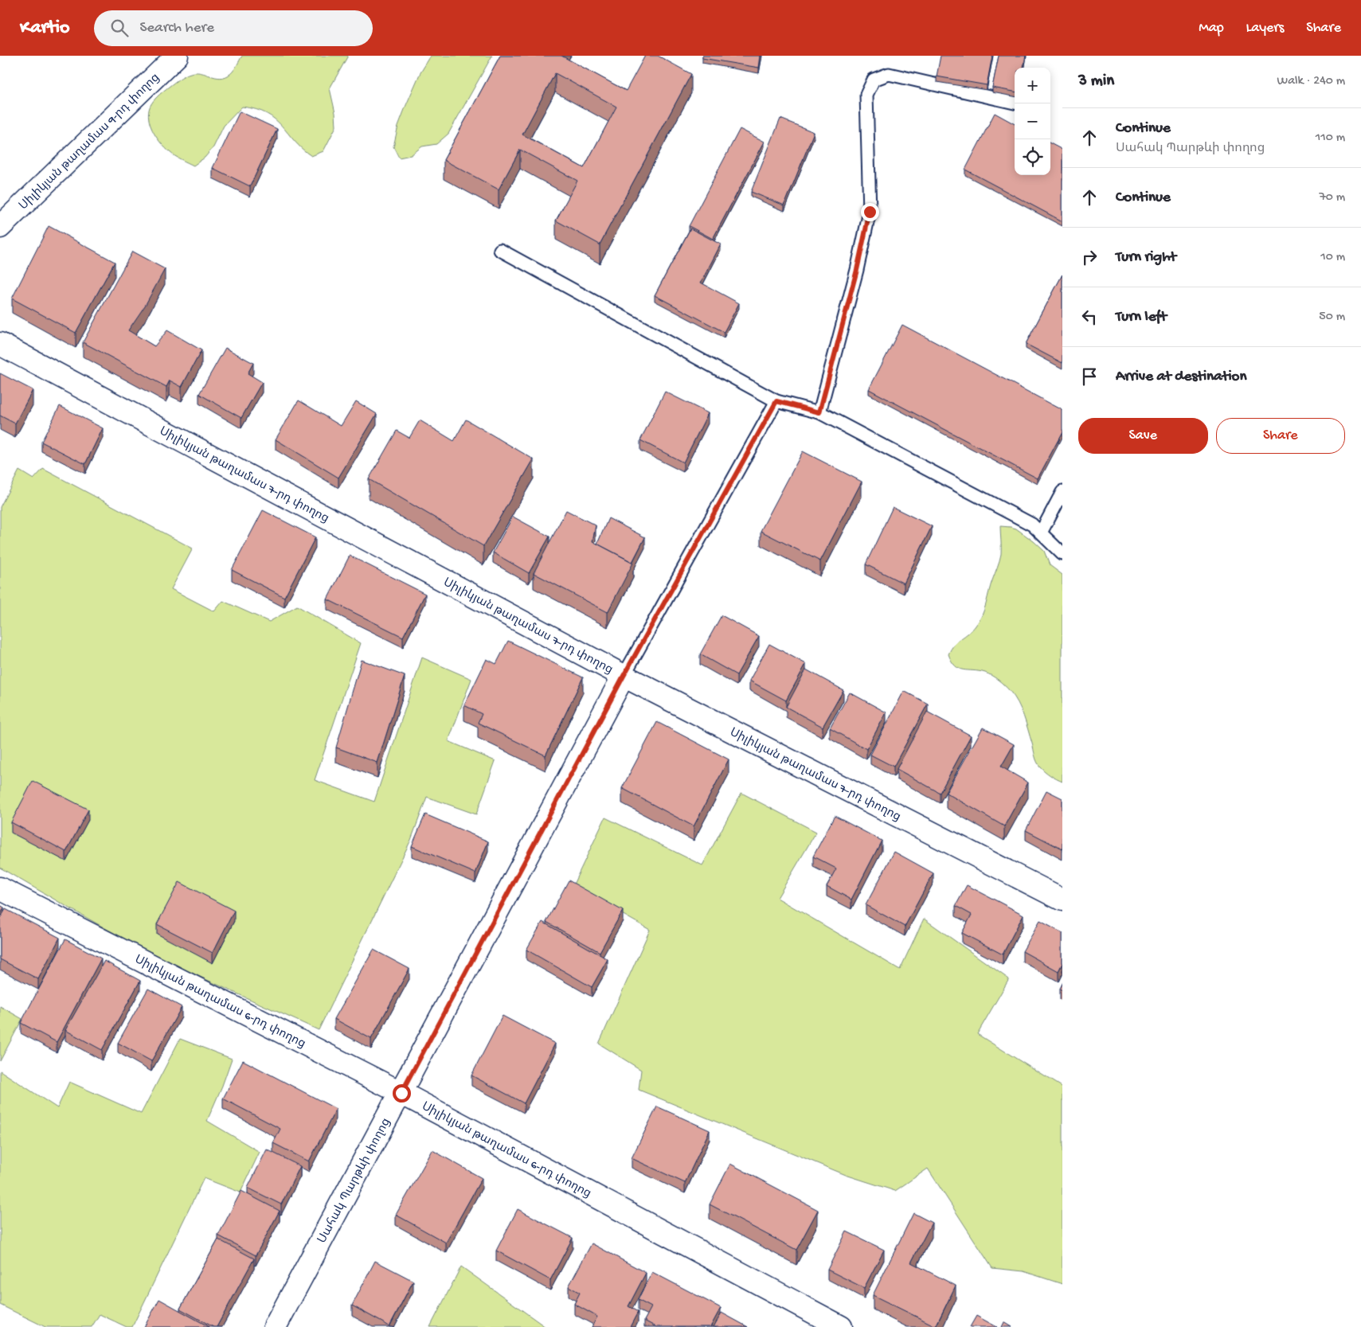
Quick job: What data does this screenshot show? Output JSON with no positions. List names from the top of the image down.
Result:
{
  "streets": {
    "street": [
      "Սիլիկյան թաղամաս 9-րդ փողոց",
      "Սիլիկյան թաղամաս 7-րդ փողոց",
      "Սիլիկյան թաղամաս 6-րդ փողոց",
      "Սահակ Պարթևի փողոց"
    ]
  },
  "crossings": [
    ["Սիլիկյան թաղամաս 7-րդ փողոց", "Սահակ Պարթևի փողոց"],
    ["Սիլիկյան թաղամաս 6-րդ փողոց", "Սահակ Պարթևի փողոց"]
  ],
  "page": {
    "header": "Kartio",
    "search": "Search here",
    "nav": ["Map", "Layers", "Share"],
    "heading": ["3 min", "Walk · 240 m"],
    "map_buttons": ["+", "−"],
    "list": [
      ["Continue", "Սահակ Պարթևի փողոց", "110 m"],
      ["Continue", "70 m"],
      ["Turn right", "10 m"],
      ["Turn left", "50 m"],
      "Arrive at destination"
    ],
    "buttons": ["Save", "Share"]
  }
}
